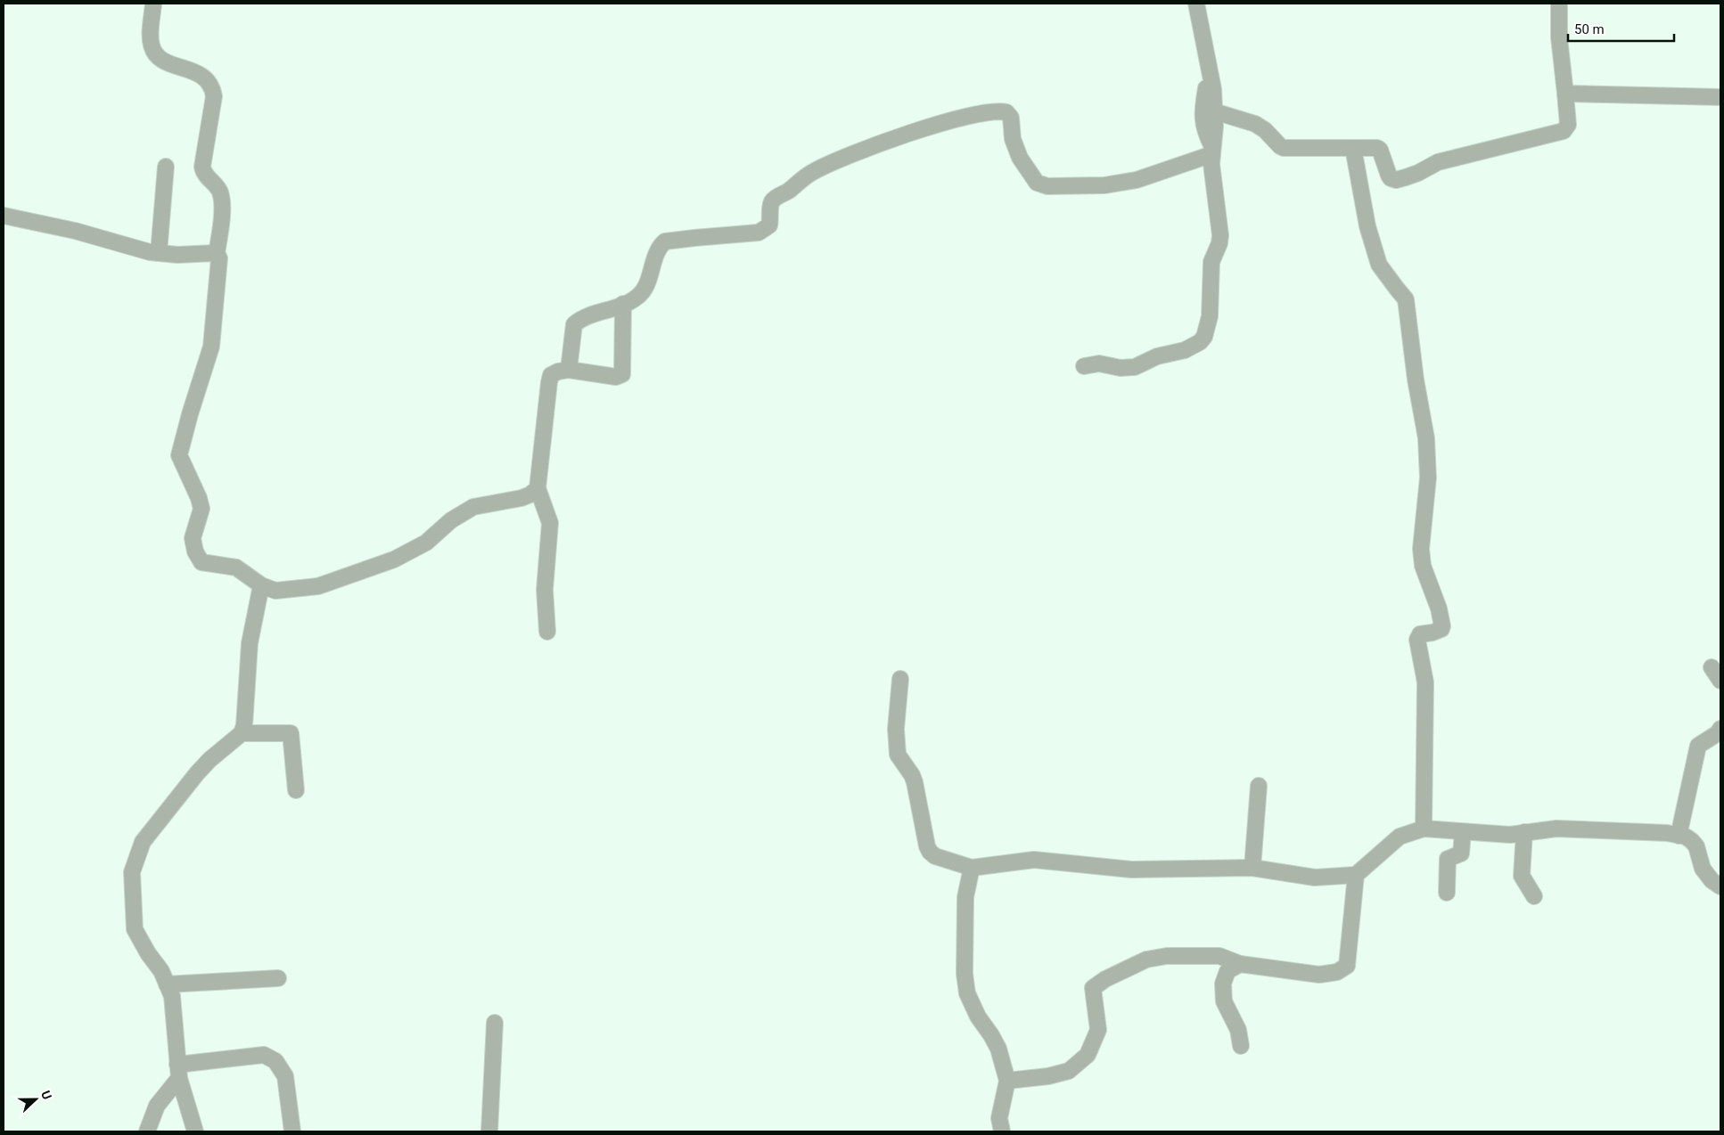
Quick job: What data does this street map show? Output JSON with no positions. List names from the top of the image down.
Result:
{
  "scale_bar": "50 m",
  "north": "right"
}
